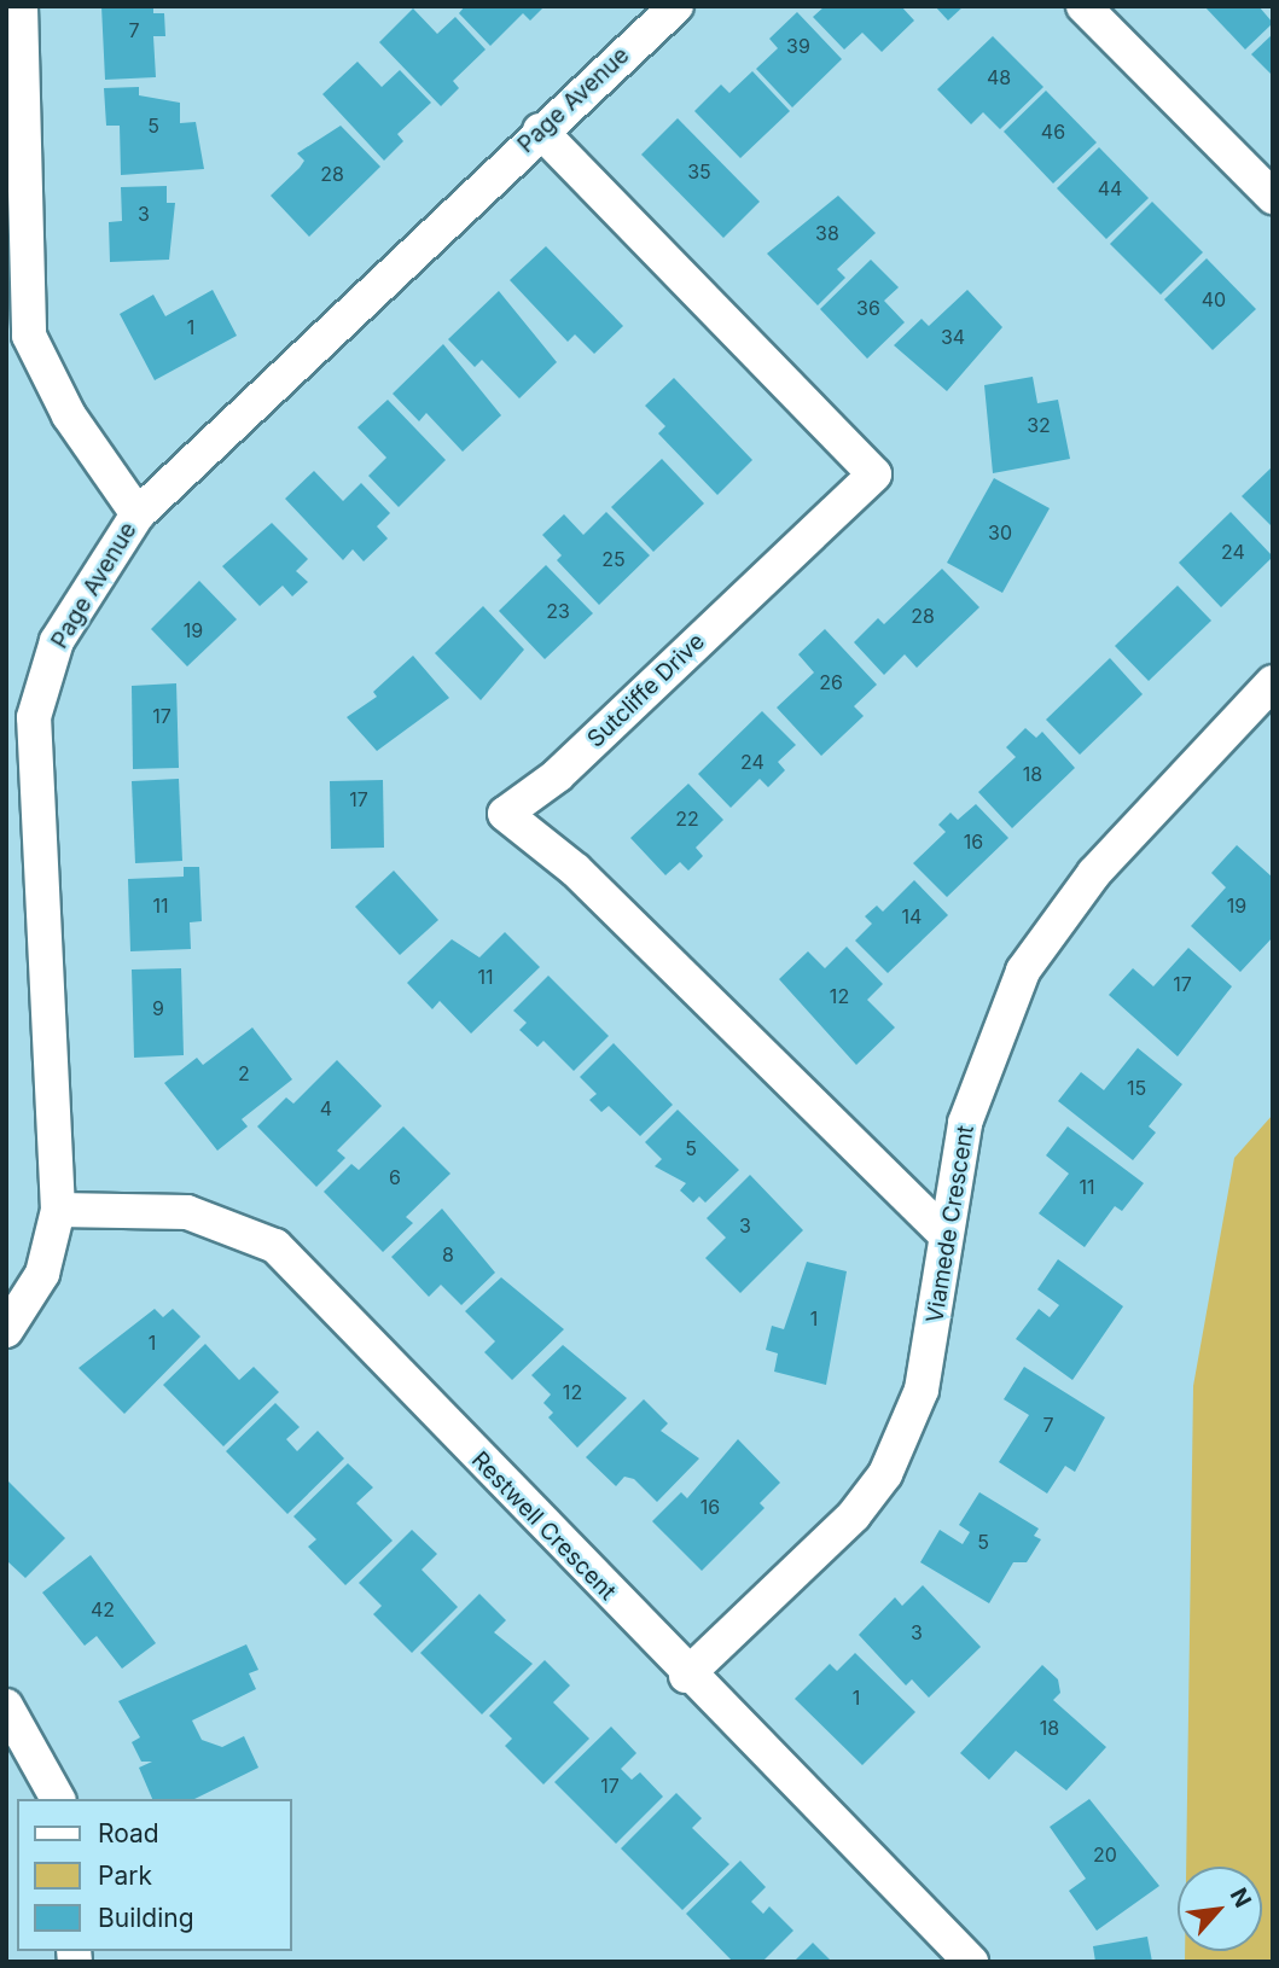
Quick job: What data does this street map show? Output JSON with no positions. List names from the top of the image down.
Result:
{
  "streets": {
    "street": [
      "Page Avenue",
      "Sutcliffe Drive",
      "Viamede Crescent",
      "Restwell Crescent"
    ]
  },
  "crossings": [
    ["Page Avenue", "Sutcliffe Drive"],
    ["Page Avenue", "Restwell Crescent"],
    ["Sutcliffe Drive", "Viamede Crescent"],
    ["Viamede Crescent", "Restwell Crescent"]
  ],
  "house_numbers": [
    "7",
    "39",
    "48",
    "5",
    "46",
    "35",
    "28",
    "44",
    "3",
    "38",
    "40",
    "36",
    "1",
    "34",
    "32",
    "30",
    "24",
    "25",
    "23",
    "28",
    "19",
    "26",
    "17",
    "24",
    "18",
    "17",
    "22",
    "16",
    "11",
    "19",
    "14",
    "11",
    "17",
    "12",
    "9",
    "2",
    "15",
    "4",
    "5",
    "6",
    "11",
    "3",
    "8",
    "1",
    "1",
    "12",
    "7",
    "16",
    "5",
    "42",
    "3",
    "1",
    "18",
    "17",
    "20"
  ],
  "legend": ["Road", "Park", "Building"],
  "north": "top right"
}
